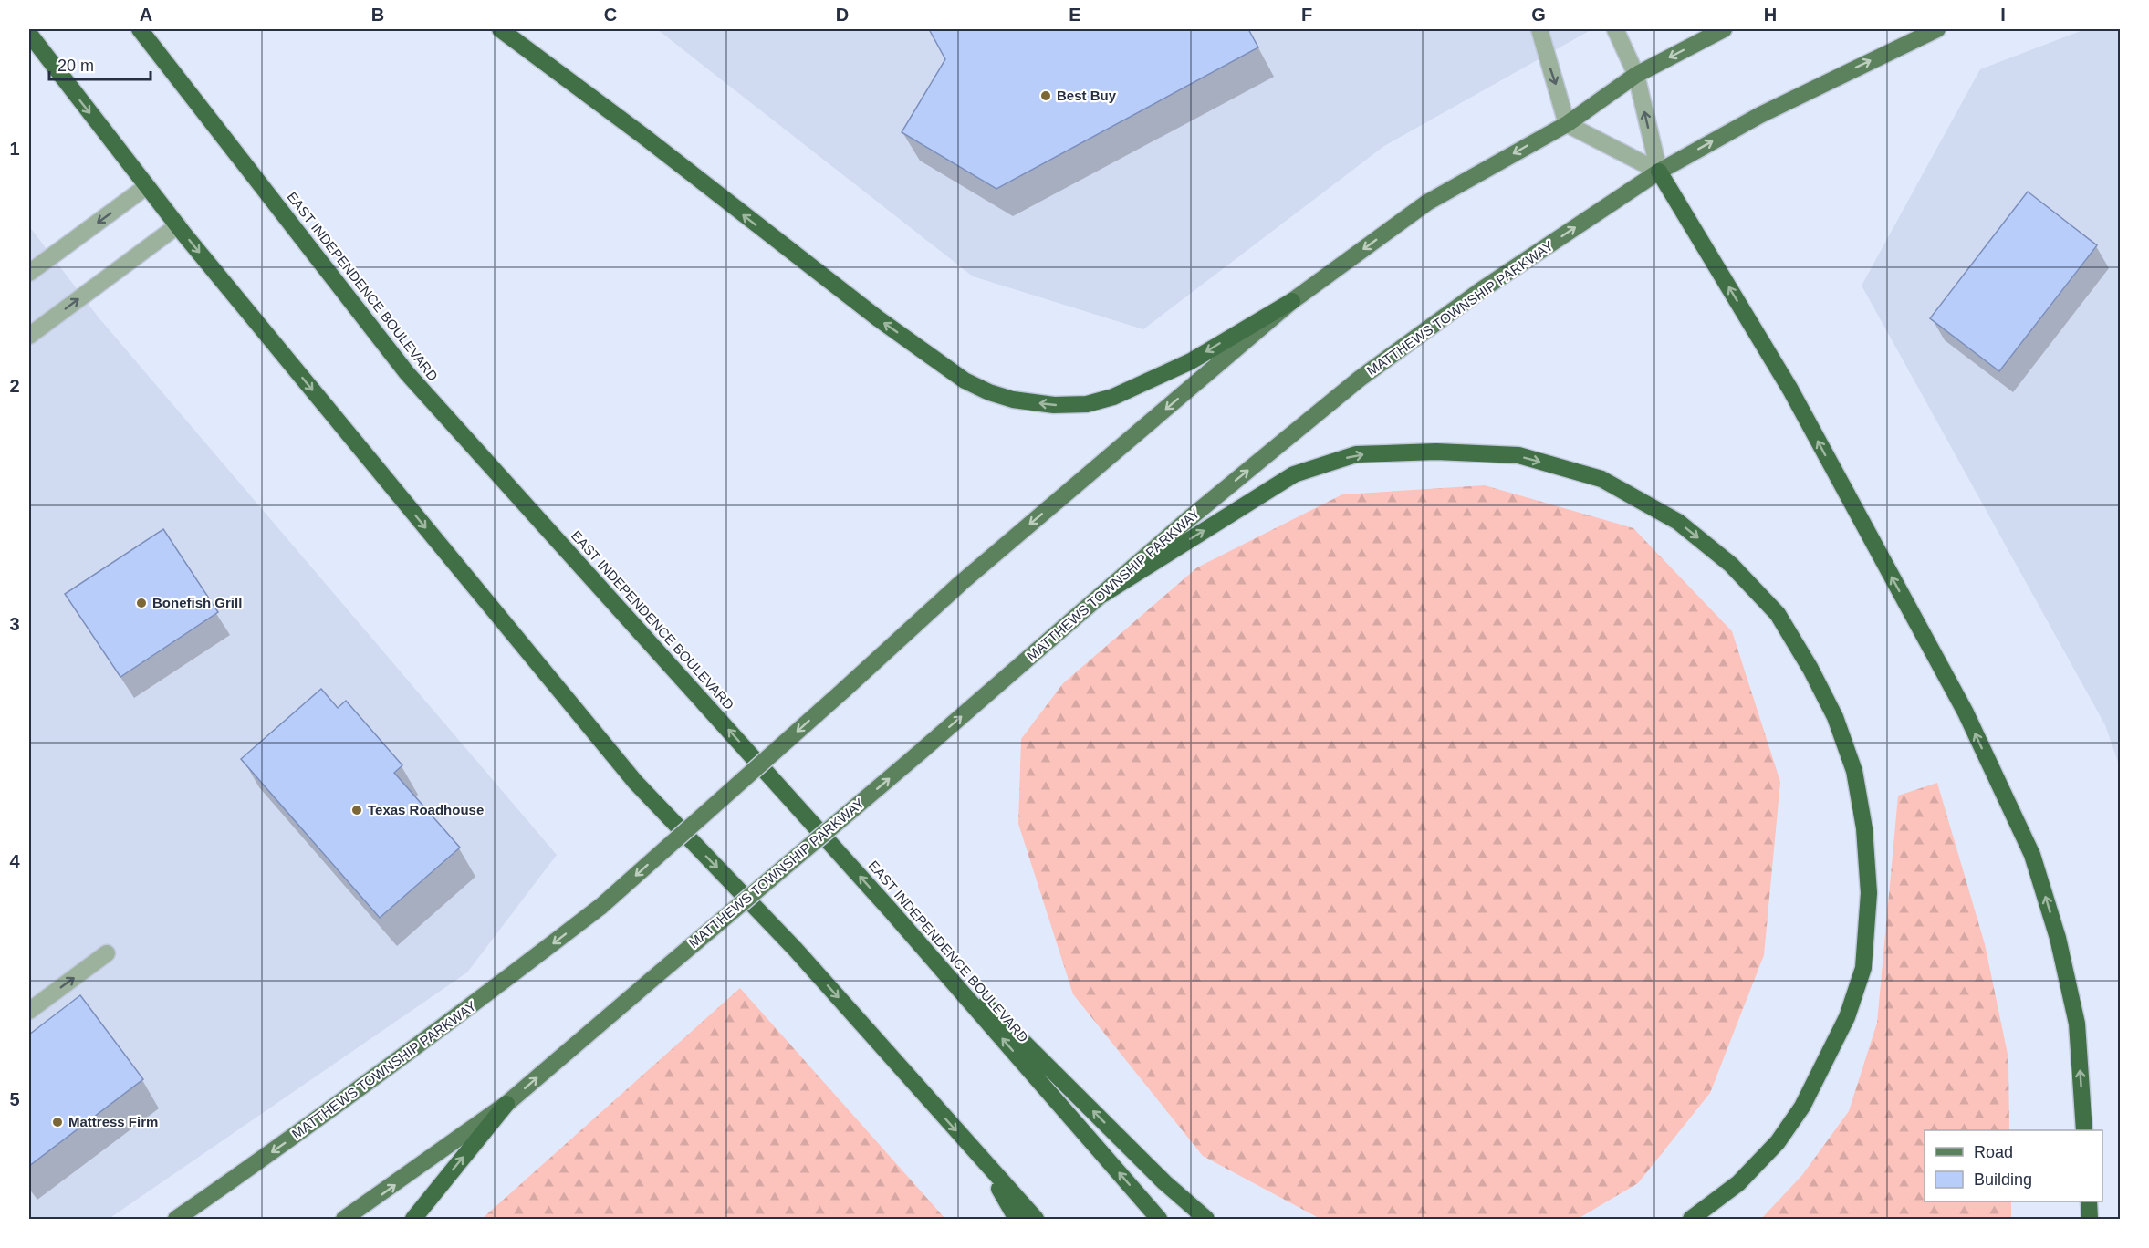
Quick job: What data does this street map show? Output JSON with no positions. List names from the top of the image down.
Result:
{
  "streets": {
    "highway": ["EAST INDEPENDENCE BOULEVARD"],
    "main road": ["MATTHEWS TOWNSHIP PARKWAY"]
  },
  "places": [
    "Best Buy",
    "Bonefish Grill",
    "Texas Roadhouse",
    "Mattress Firm"
  ],
  "legend": ["Road", "Building"],
  "scale_bar": "20 m",
  "grid": {
    "columns": [
      "A",
      "B",
      "C",
      "D",
      "E",
      "F",
      "G",
      "H",
      "I"
    ],
    "rows": [
      "1",
      "2",
      "3",
      "4",
      "5"
    ]
  }
}
